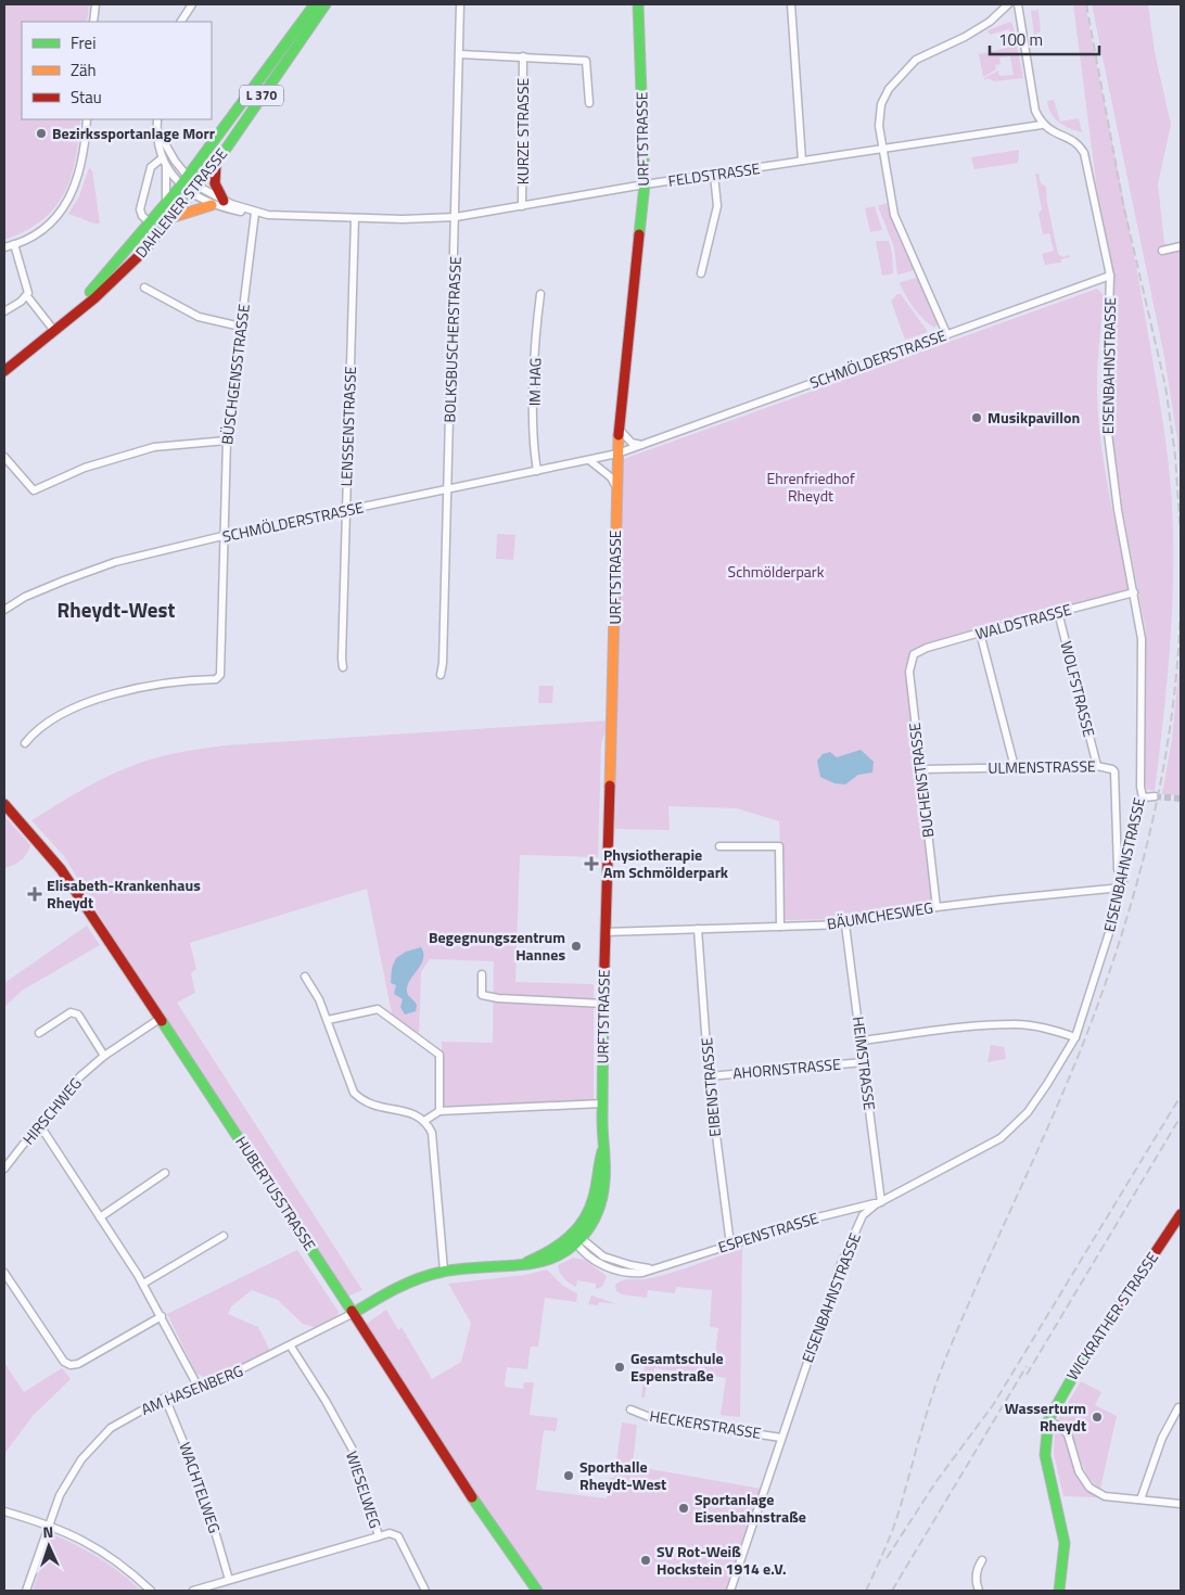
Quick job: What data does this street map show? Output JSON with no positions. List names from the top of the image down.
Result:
{
  "streets": {
    "main road": [
      "L 370",
      "URFTSTRASSE",
      "DAHLENER STRASSE",
      "HUBERTUSSTRASSE",
      "WICKRATHER STRASSE"
    ],
    "street": [
      "KURZE STRASSE",
      "FELDSTRASSE",
      "BOLKSBUSCHERSTRASSE",
      "SCHMÖLDERSTRASSE",
      "EISENBAHNSTRASSE",
      "BÜSCHGENSSTRASSE",
      "IM HAG",
      "LENSSENSTRASSE",
      "WALDSTRASSE",
      "WOLFSTRASSE",
      "ULMENSTRASSE",
      "BUCHENSTRASSE",
      "BÄUMCHESWEG",
      "HEIMSTRASSE",
      "AHORNSTRASSE",
      "EIBENSTRASSE",
      "HIRSCHWEG",
      "ESPENSTRASSE",
      "AM HASENBERG",
      "HECKERSTRASSE",
      "WACHTELWEG",
      "WIESELWEG"
    ]
  },
  "crossings": [
    ["KURZE STRASSE", "FELDSTRASSE"],
    ["KURZE STRASSE", "BOLKSBUSCHERSTRASSE"],
    ["URFTSTRASSE", "FELDSTRASSE"],
    ["URFTSTRASSE", "SCHMÖLDERSTRASSE"],
    ["URFTSTRASSE", "BÄUMCHESWEG"],
    ["URFTSTRASSE", "HUBERTUSSTRASSE"],
    ["URFTSTRASSE", "ESPENSTRASSE"],
    ["URFTSTRASSE", "AM HASENBERG"],
    ["FELDSTRASSE", "DAHLENER STRASSE"],
    ["FELDSTRASSE", "BOLKSBUSCHERSTRASSE"],
    ["FELDSTRASSE", "EISENBAHNSTRASSE"],
    ["FELDSTRASSE", "BÜSCHGENSSTRASSE"],
    ["FELDSTRASSE", "LENSSENSTRASSE"],
    ["BOLKSBUSCHERSTRASSE", "SCHMÖLDERSTRASSE"],
    ["SCHMÖLDERSTRASSE", "EISENBAHNSTRASSE"],
    ["SCHMÖLDERSTRASSE", "BÜSCHGENSSTRASSE"],
    ["SCHMÖLDERSTRASSE", "IM HAG"],
    ["SCHMÖLDERSTRASSE", "LENSSENSTRASSE"],
    ["EISENBAHNSTRASSE", "WALDSTRASSE"],
    ["EISENBAHNSTRASSE", "ULMENSTRASSE"],
    ["EISENBAHNSTRASSE", "BÄUMCHESWEG"],
    ["EISENBAHNSTRASSE", "HEIMSTRASSE"],
    ["EISENBAHNSTRASSE", "ESPENSTRASSE"],
    ["EISENBAHNSTRASSE", "HECKERSTRASSE"],
    ["WALDSTRASSE", "WOLFSTRASSE"],
    ["WALDSTRASSE", "BUCHENSTRASSE"],
    ["WOLFSTRASSE", "ULMENSTRASSE"],
    ["ULMENSTRASSE", "BUCHENSTRASSE"],
    ["ULMENSTRASSE", "BÄUMCHESWEG"],
    ["BUCHENSTRASSE", "BÄUMCHESWEG"],
    ["BÄUMCHESWEG", "HEIMSTRASSE"],
    ["BÄUMCHESWEG", "EIBENSTRASSE"],
    ["HEIMSTRASSE", "AHORNSTRASSE"],
    ["HEIMSTRASSE", "ESPENSTRASSE"],
    ["AHORNSTRASSE", "EIBENSTRASSE"],
    ["EIBENSTRASSE", "ESPENSTRASSE"],
    ["HIRSCHWEG", "HUBERTUSSTRASSE"],
    ["HUBERTUSSTRASSE", "AM HASENBERG"],
    ["AM HASENBERG", "WACHTELWEG"],
    ["AM HASENBERG", "WIESELWEG"]
  ],
  "districts": ["Rheydt-West"],
  "parks": ["Ehrenfriedhof Rheydt", "Schmölderpark"],
  "places": {
    "other": [
      "Bezirkssportanlage Morr",
      "Musikpavillon",
      "Begegnungszentrum Hannes",
      "Gesamtschule Espenstraße",
      "Wasserturm Rheydt",
      "Sporthalle Rheydt-West",
      "Sportanlage Eisenbahnstraße",
      "SV Rot-Weiß Hockstein 1914 e.V."
    ],
    "health": ["Physiotherapie Am Schmölderpark", "Elisabeth-Krankenhaus Rheydt"]
  },
  "legend": ["Frei", "Zäh", "Stau"],
  "scale_bar": "100 m",
  "north": "top"
}
